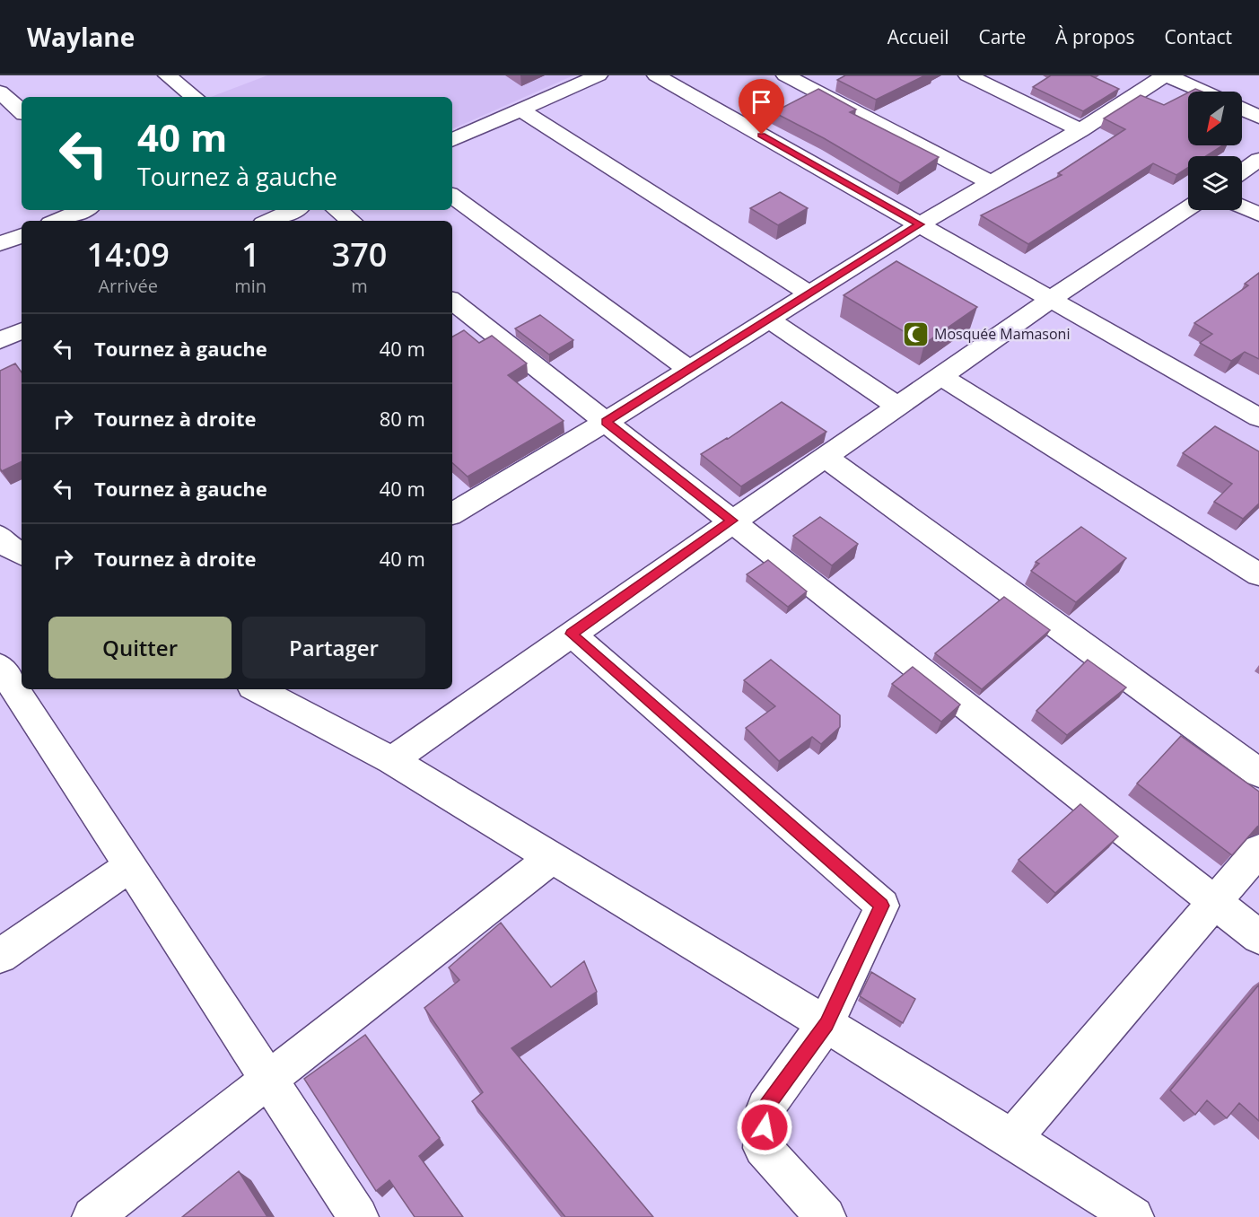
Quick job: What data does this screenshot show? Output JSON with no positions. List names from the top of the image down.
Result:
{
  "places": {
    "mosque": ["Mosquée Mamasoni"]
  },
  "north": "bottom left",
  "page": {
    "header": "Waylane",
    "nav": [
      "Accueil",
      "Carte",
      "À propos",
      "Contact"
    ],
    "turn": ["40 m", "Tournez à gauche"],
    "eta": [
      "14:09",
      "Arrivée",
      "1",
      "min",
      "370",
      "m"
    ],
    "list": [
      {
        "name": "Tournez à gauche",
        "value": "40 m"
      },
      {
        "name": "Tournez à droite",
        "value": "80 m"
      },
      {
        "name": "Tournez à gauche",
        "value": "40 m"
      },
      {
        "name": "Tournez à droite",
        "value": "40 m"
      }
    ],
    "buttons": ["Quitter", "Partager"]
  }
}
